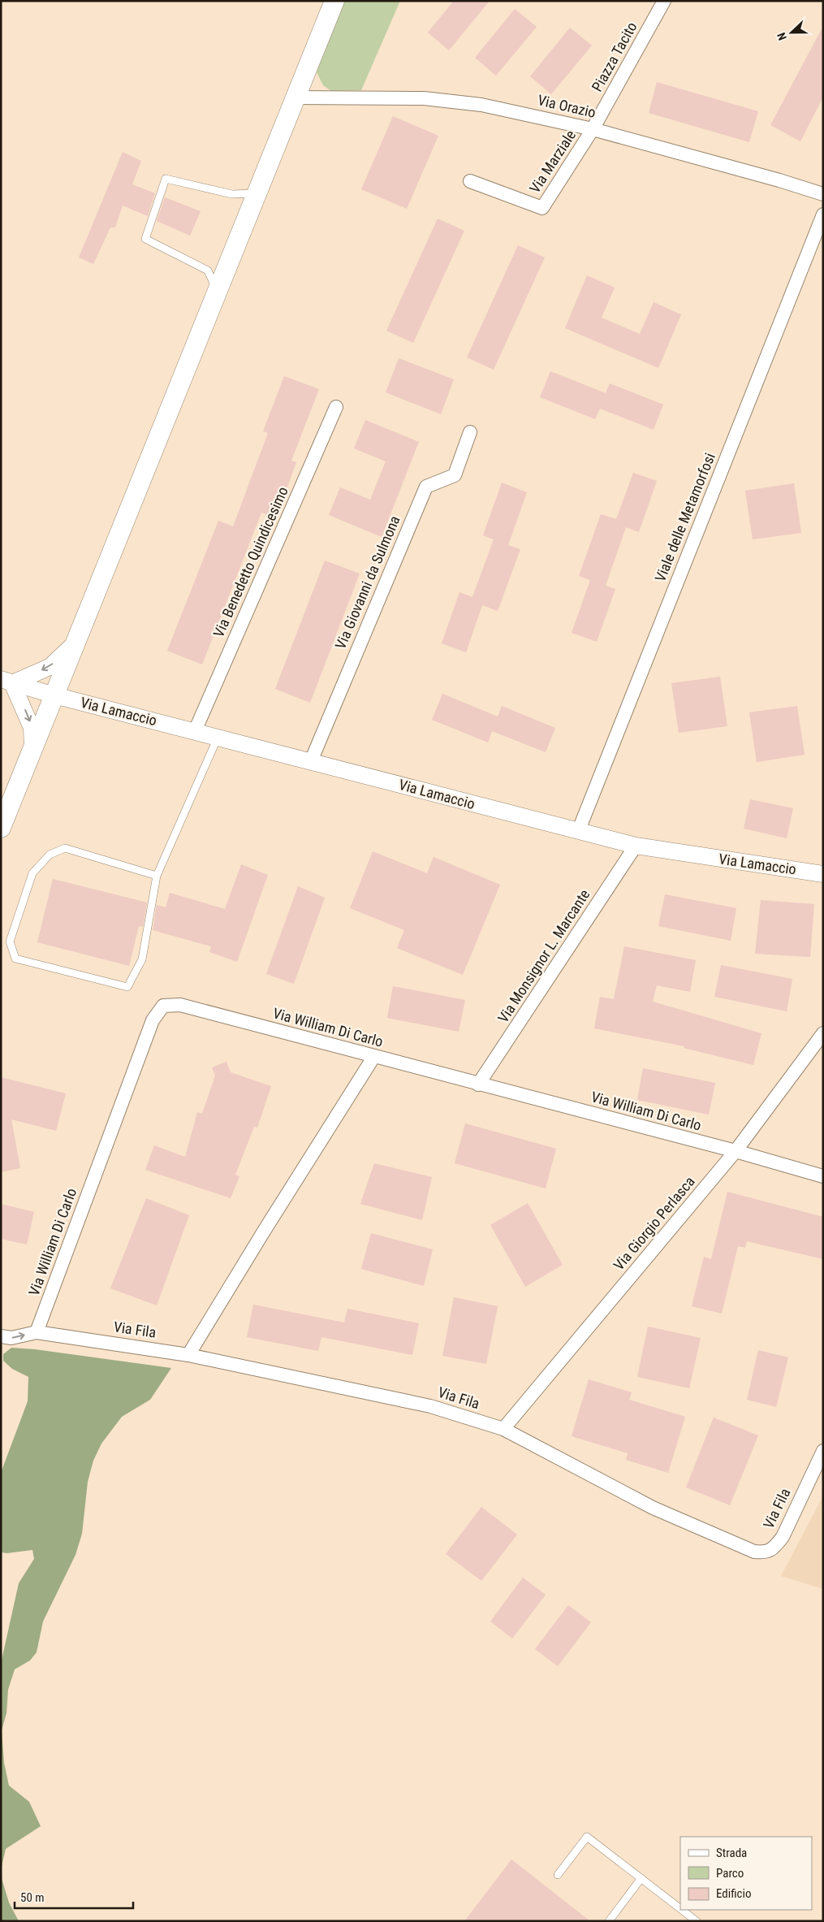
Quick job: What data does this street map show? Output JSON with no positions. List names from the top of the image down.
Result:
{
  "streets": {
    "street": [
      "Piazza Tacito",
      "Via Orazio",
      "Via Marziale",
      "Viale delle Metamorfosi",
      "Via Benedetto Quindicesimo",
      "Via Giovanni da Sulmona",
      "Via Lamaccio",
      "Via Monsignor L. Marcante",
      "Via William Di Carlo",
      "Via Giorgio Perlasca",
      "Via Fila"
    ]
  },
  "crossings": [
    ["Piazza Tacito", "Via Orazio"],
    ["Piazza Tacito", "Via Marziale"],
    ["Via Orazio", "Via Marziale"],
    ["Viale delle Metamorfosi", "Via Lamaccio"],
    ["Via Benedetto Quindicesimo", "Via Lamaccio"],
    ["Via Giovanni da Sulmona", "Via Lamaccio"],
    ["Via Lamaccio", "Via Monsignor L. Marcante"],
    ["Via Monsignor L. Marcante", "Via William Di Carlo"],
    ["Via William Di Carlo", "Via Giorgio Perlasca"],
    ["Via William Di Carlo", "Via Fila"],
    ["Via Giorgio Perlasca", "Via Fila"]
  ],
  "legend": ["Strada", "Parco", "Edificio"],
  "scale_bar": "50 m",
  "north": "left"
}
